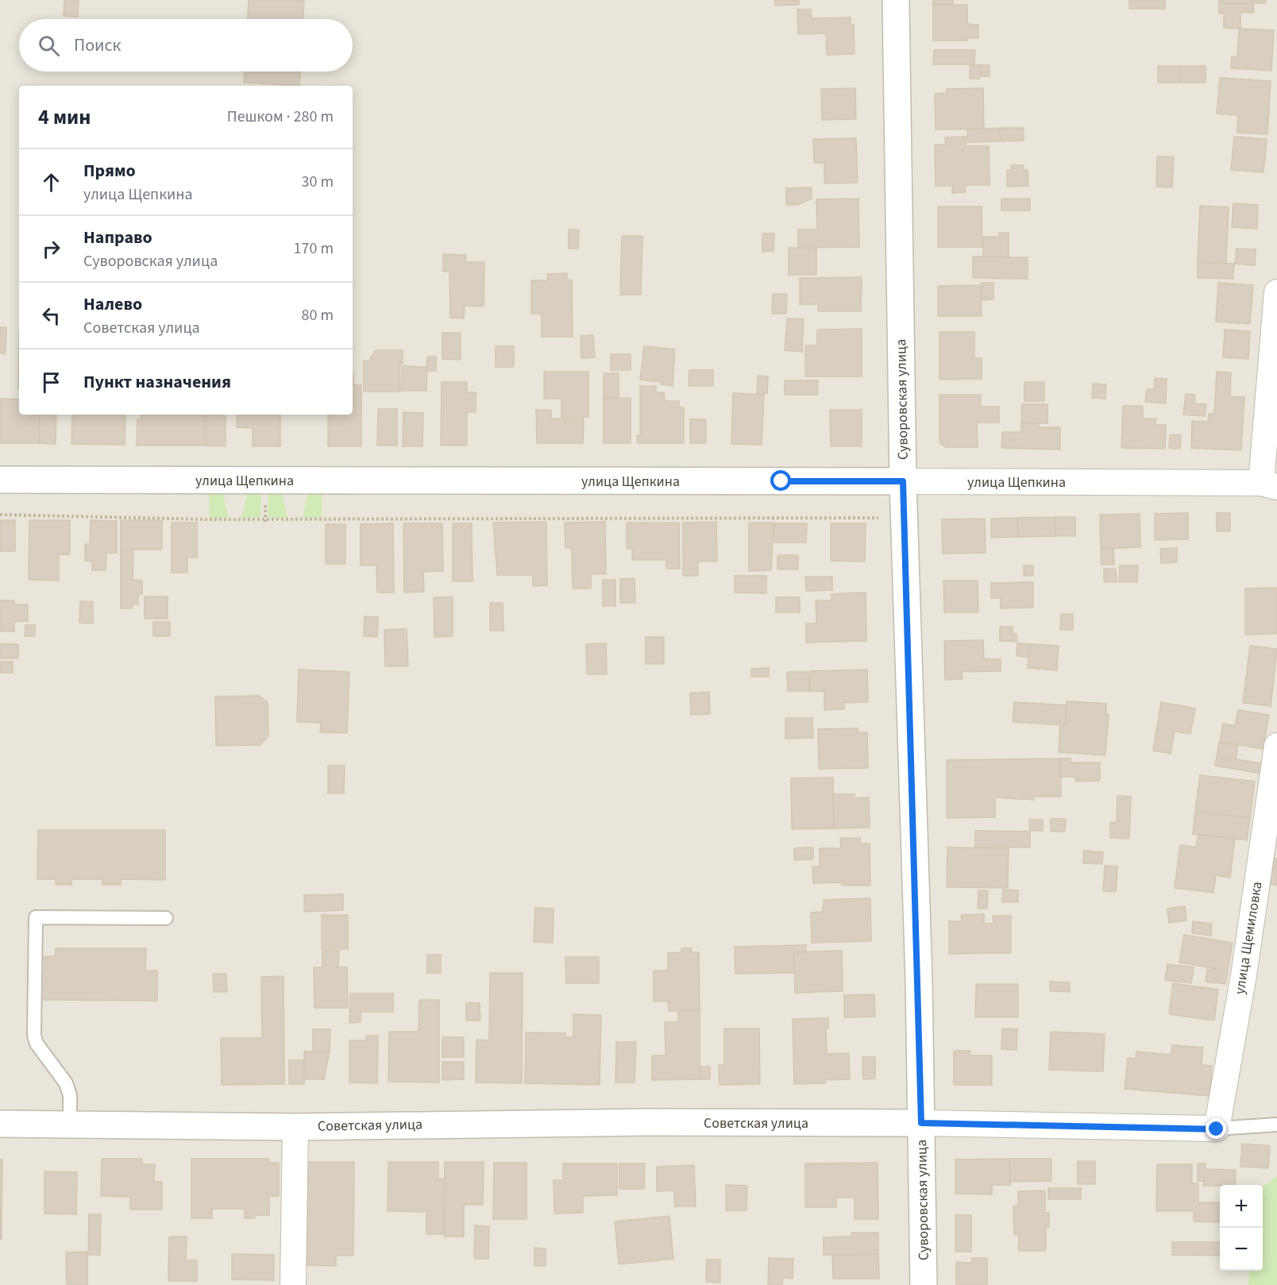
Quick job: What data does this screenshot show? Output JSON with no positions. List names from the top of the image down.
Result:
{
  "streets": {
    "street": [
      "Суворовская улица",
      "улица Щепкина",
      "улица Щемиловка",
      "Советская улица"
    ]
  },
  "crossings": [
    ["Суворовская улица", "улица Щепкина"],
    ["Суворовская улица", "Советская улица"],
    ["улица Щемиловка", "Советская улица"]
  ],
  "page": {
    "search": "Поиск",
    "heading": ["4 мин", "Пешком · 280 m"],
    "list": [
      ["Прямо", "улица Щепкина", "30 m"],
      ["Направо", "Суворовская улица", "170 m"],
      ["Налево", "Советская улица", "80 m"],
      "Пункт назначения"
    ],
    "map_buttons": ["+", "−"]
  }
}
